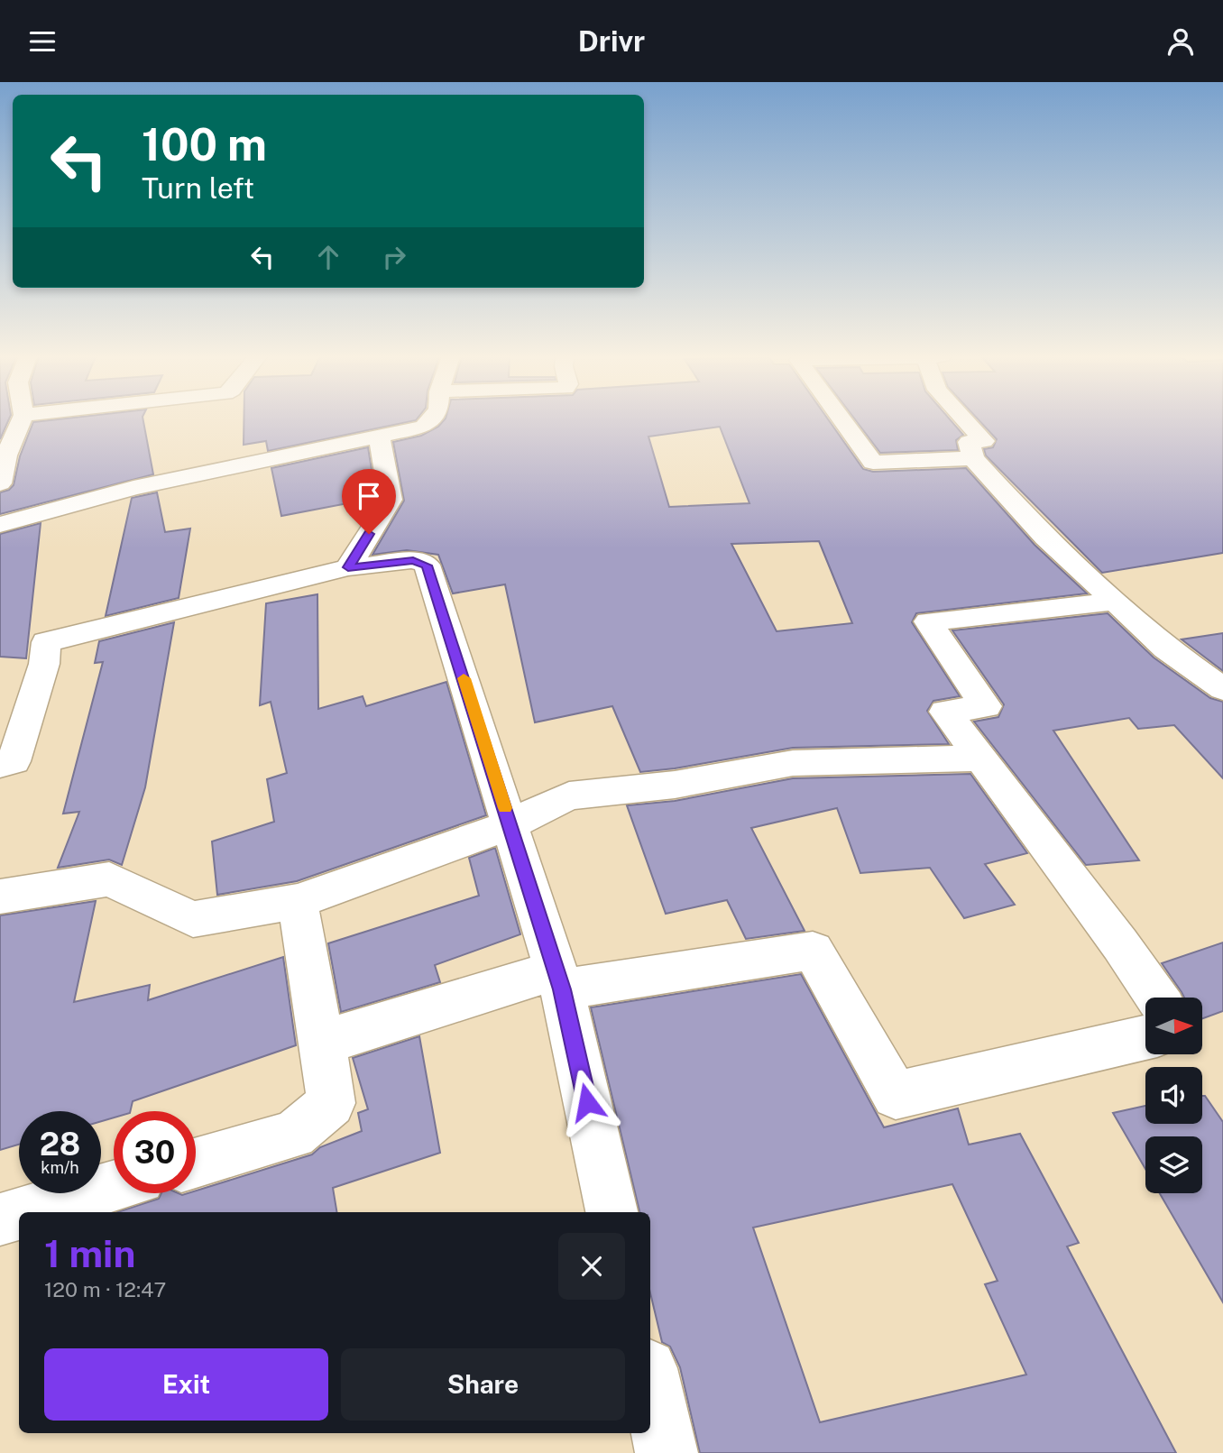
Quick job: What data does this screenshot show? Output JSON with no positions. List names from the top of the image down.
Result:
{
  "north": "right",
  "page": {
    "header": "Drivr",
    "turn": ["100 m", "Turn left"],
    "speed": "28 km/h",
    "limit": "30",
    "heading": ["1 min", "120 m · 12:47"],
    "buttons": ["Exit", "Share"]
  }
}
